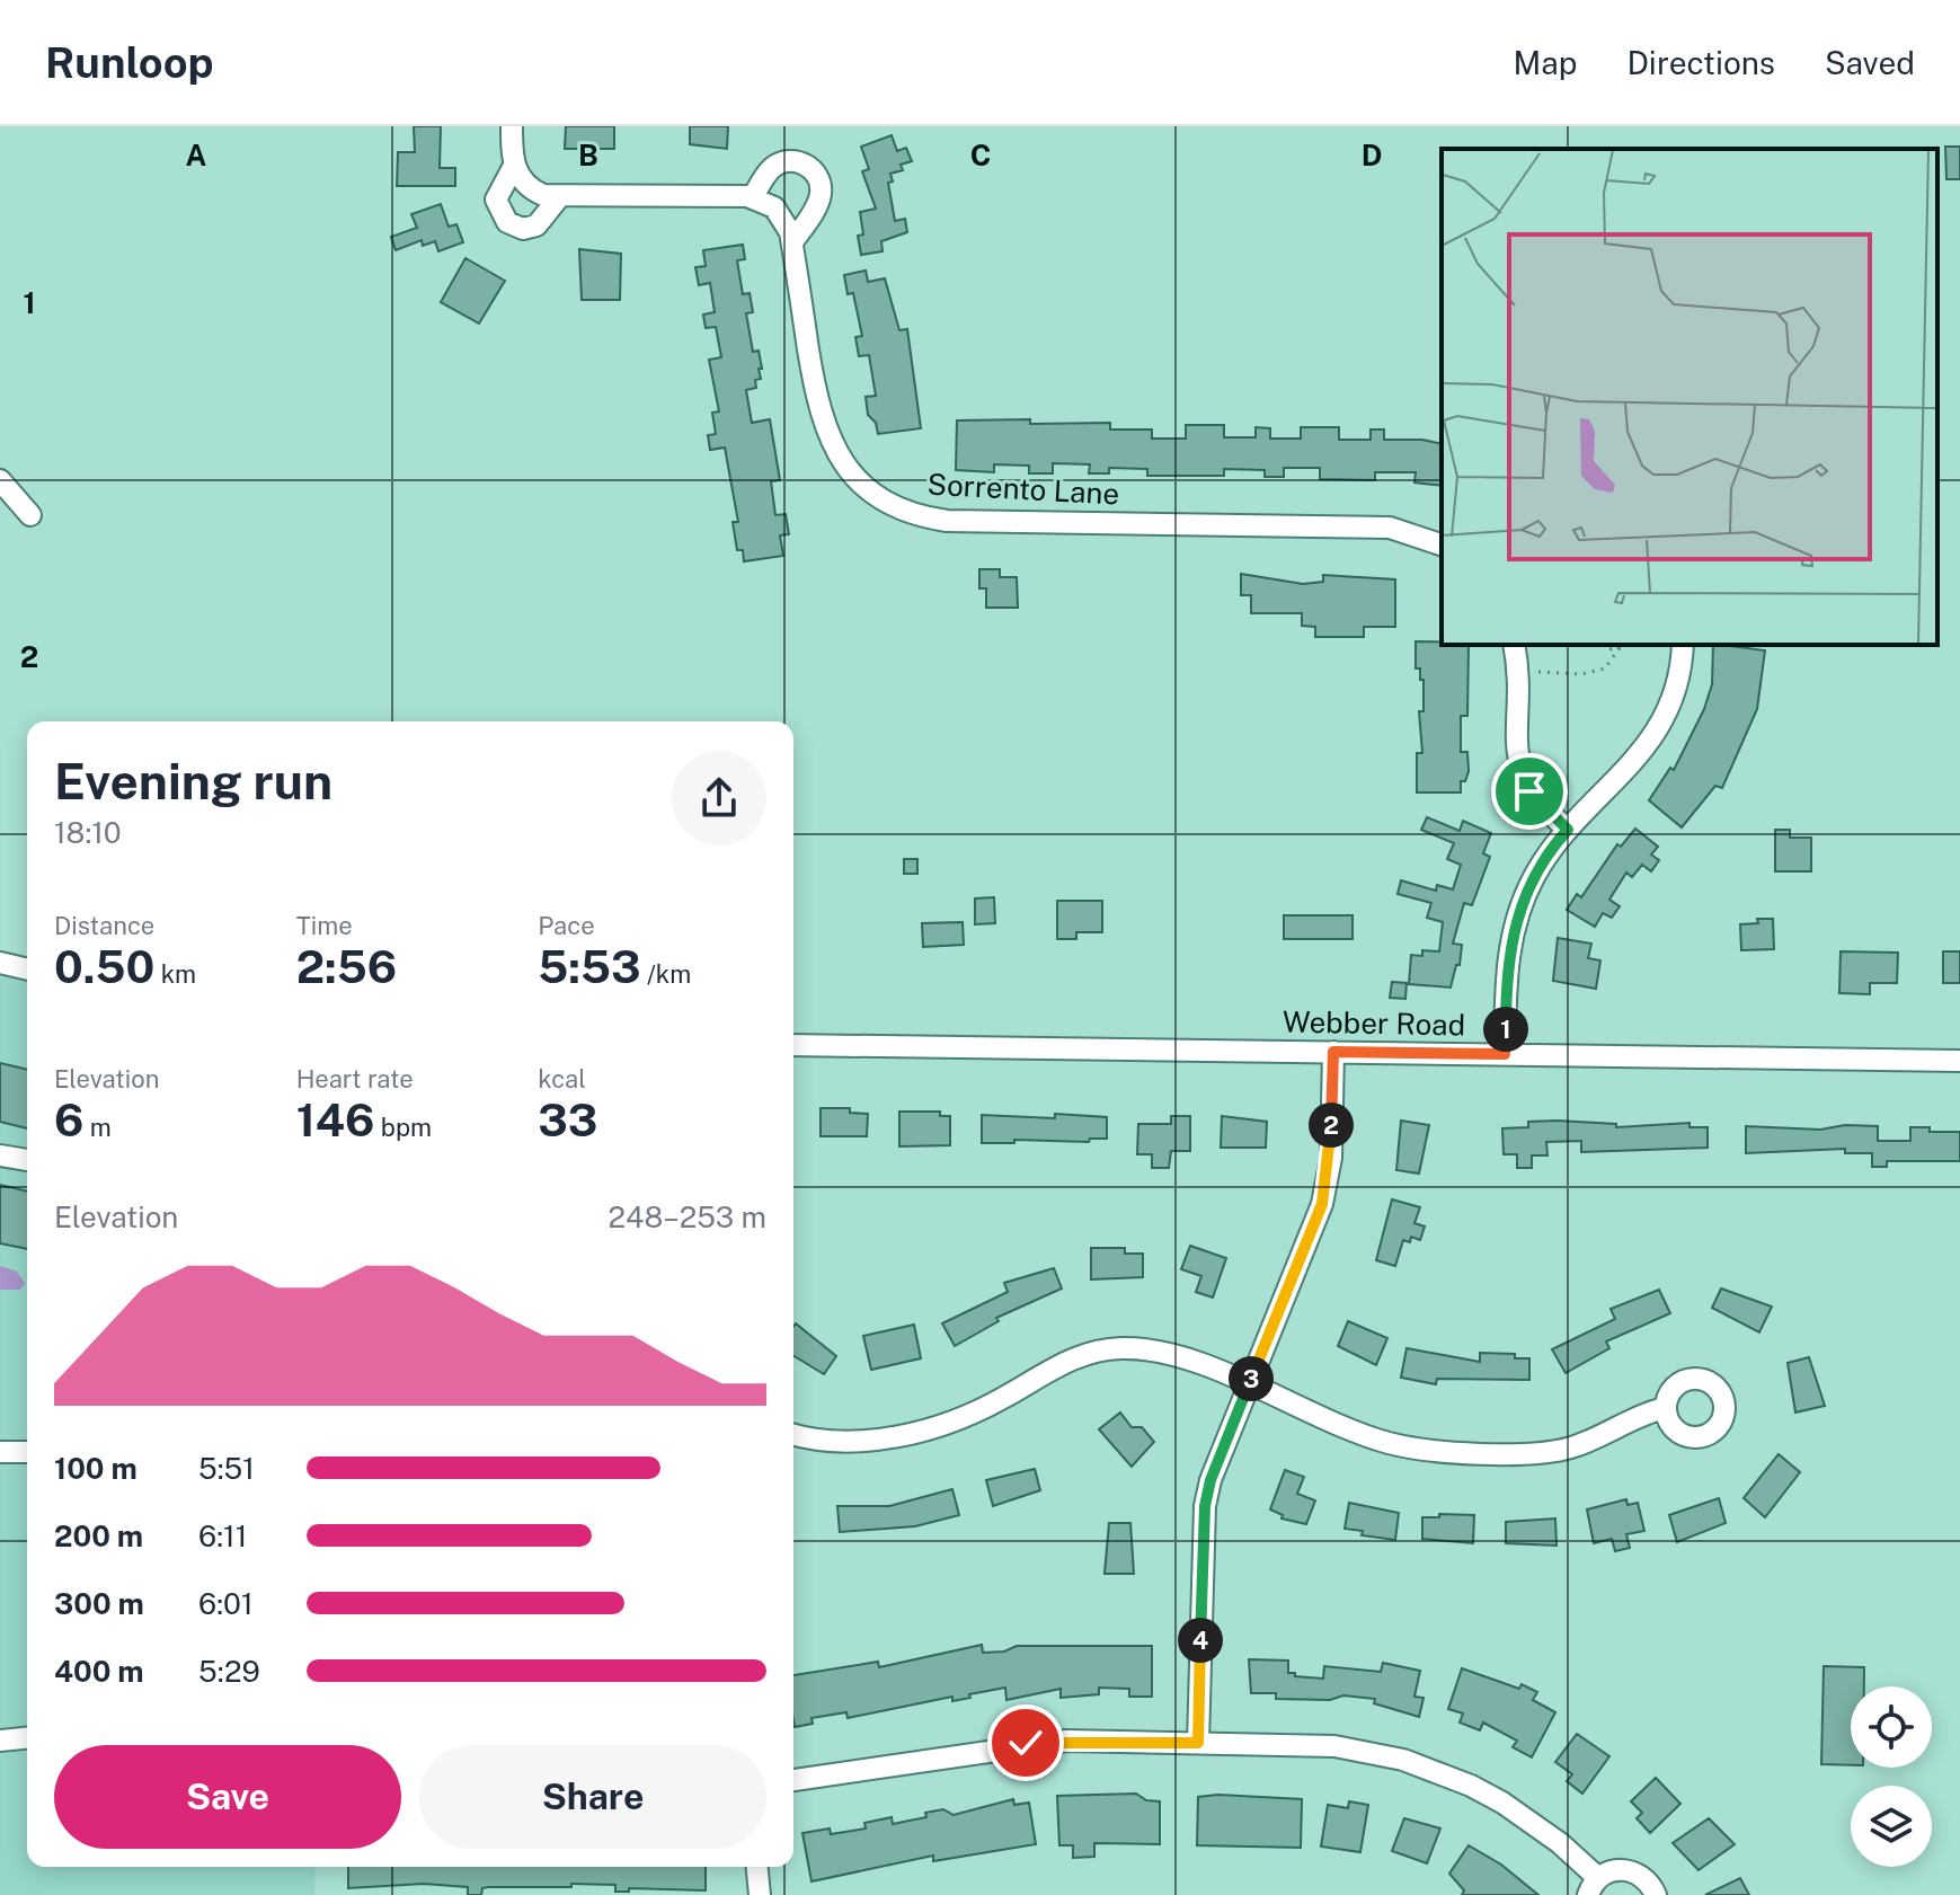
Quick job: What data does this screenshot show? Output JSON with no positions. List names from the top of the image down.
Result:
{
  "streets": {
    "street": ["Sorrento Lane", "Webber Road"]
  },
  "page": {
    "header": "Runloop",
    "nav": ["Map", "Directions", "Saved"],
    "heading": ["Evening run", "18:10"],
    "stats": [
      ["Distance", "0.50 km"],
      ["Time", "2:56"],
      ["Pace", "5:53 /km"],
      ["Elevation", "6 m"],
      ["Heart rate", "146 bpm"],
      ["kcal", "33"]
    ],
    "pins": [
      "1",
      "2",
      "3",
      "4"
    ],
    "chart": ["Elevation", "248–253 m"],
    "list": [
      {
        "name": "100 m",
        "note": "5:51"
      },
      {
        "name": "200 m",
        "note": "6:11"
      },
      {
        "name": "300 m",
        "note": "6:01"
      },
      {
        "name": "400 m",
        "note": "5:29"
      }
    ],
    "buttons": ["Save", "Share"]
  },
  "grid": {
    "columns": [
      "A",
      "B",
      "C",
      "D"
    ],
    "rows": ["1", "2"]
  }
}
